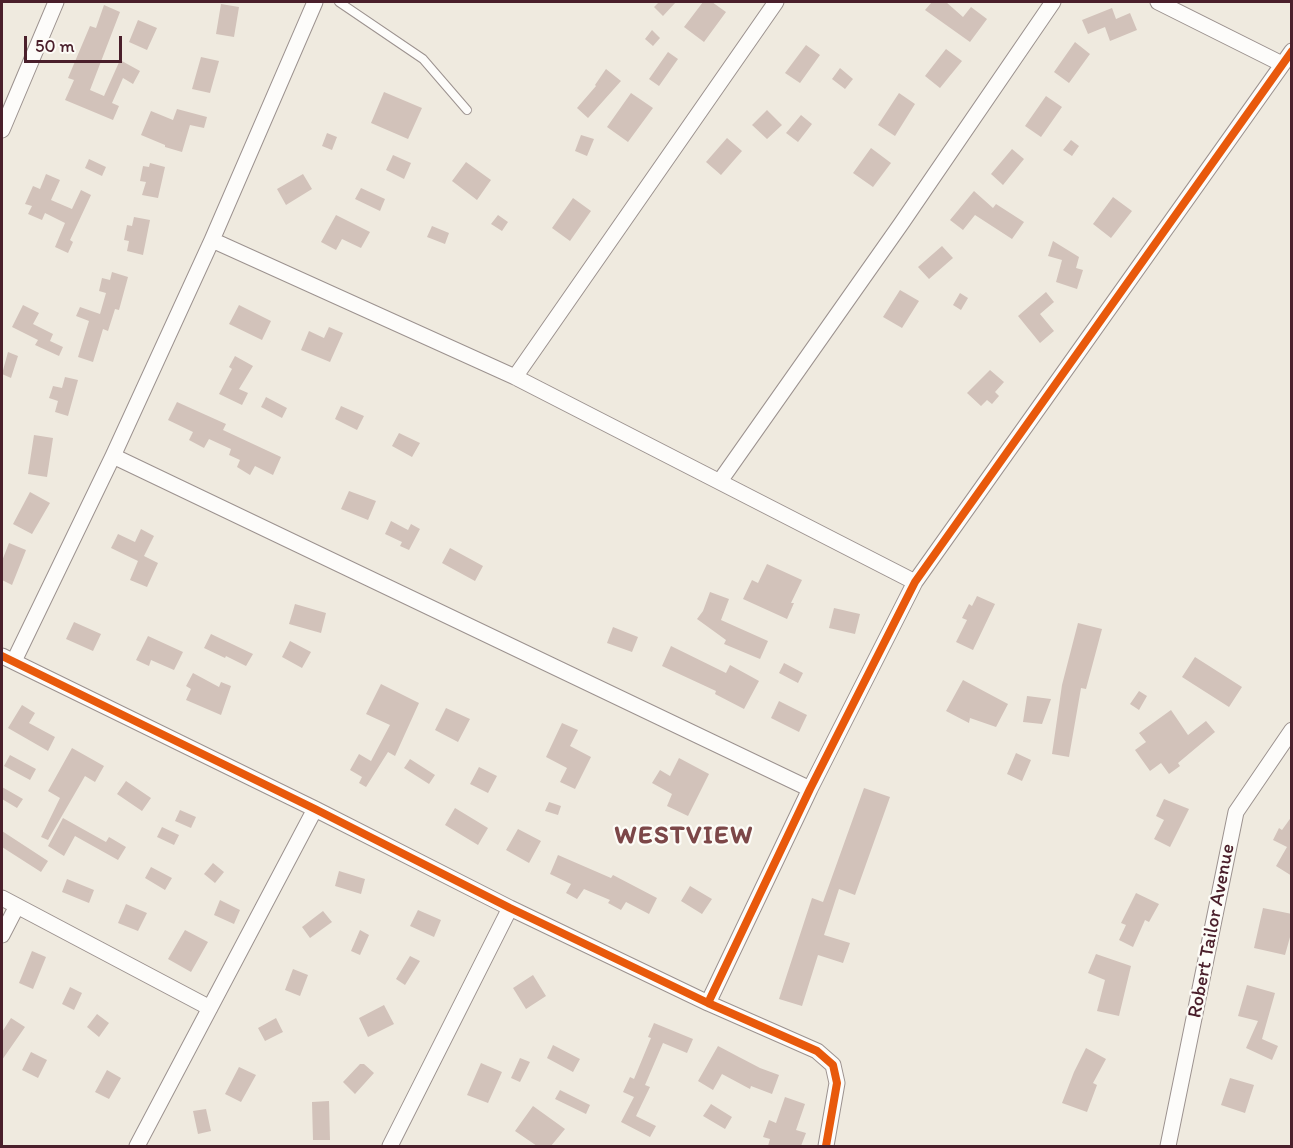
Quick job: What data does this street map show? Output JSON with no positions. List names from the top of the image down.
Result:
{
  "streets": {
    "street": ["Robert Tailor Avenue"]
  },
  "districts": ["WESTVIEW"],
  "scale_bar": "50 m"
}
